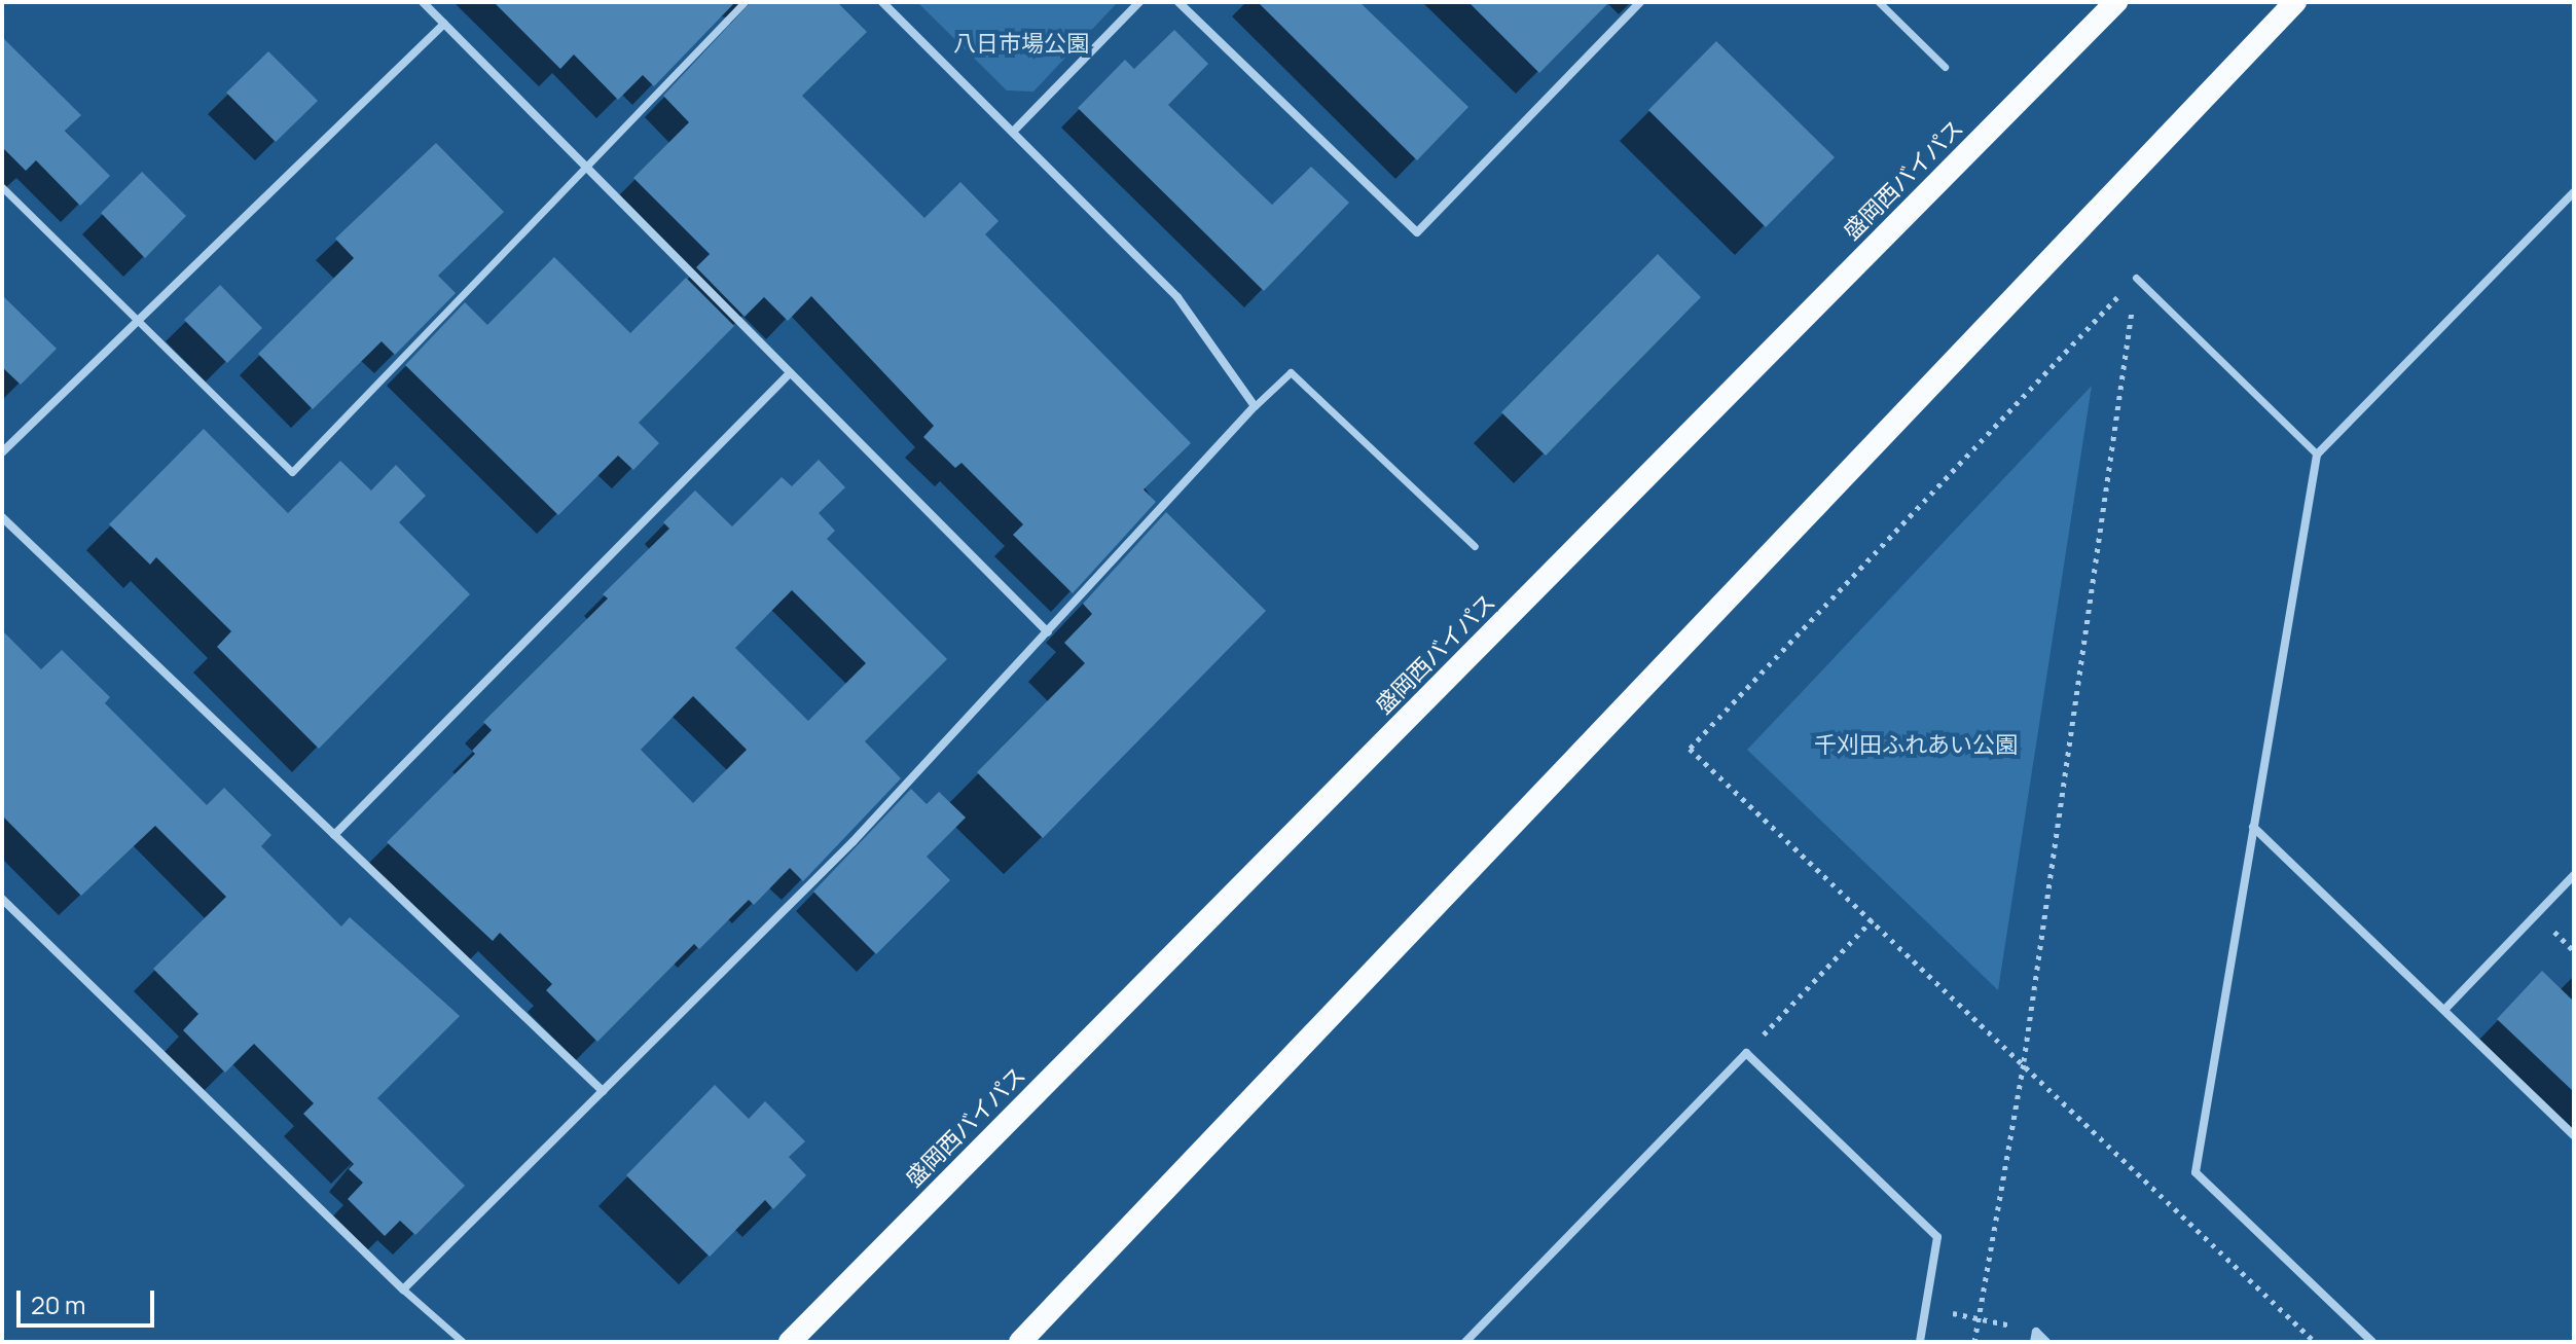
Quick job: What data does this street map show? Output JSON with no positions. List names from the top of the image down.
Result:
{
  "streets": {
    "highway": ["盛岡西バイパス"]
  },
  "parks": ["八日市場公園", "千刈田ふれあい公園"],
  "scale_bar": "20 m"
}
